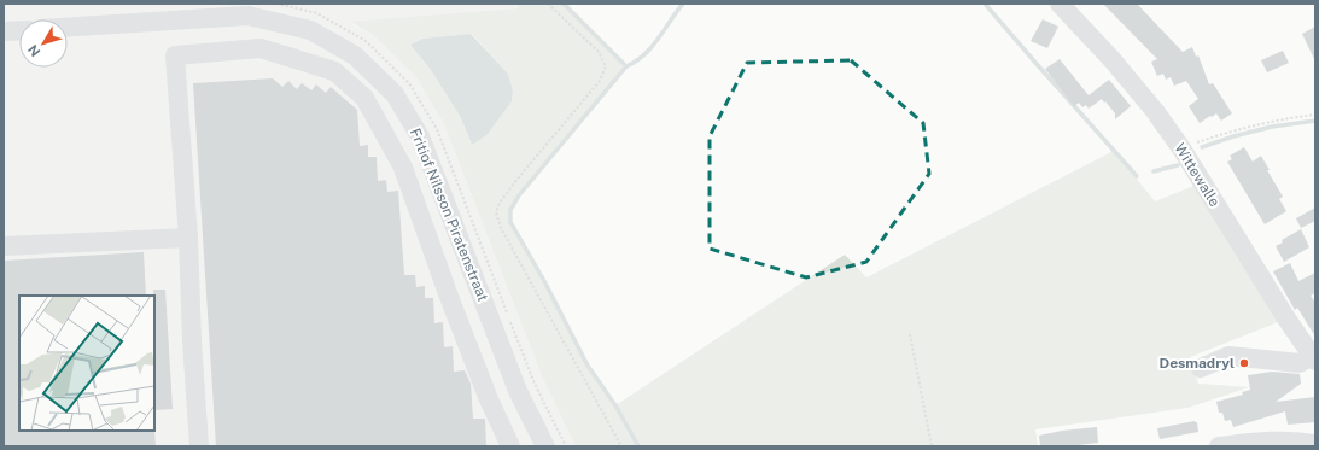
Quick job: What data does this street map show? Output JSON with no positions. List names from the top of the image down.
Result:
{
  "streets": {
    "street": ["Wittewalle", "Fritiof Nilsson Piratenstraat"]
  },
  "places": ["Desmadryl"],
  "north": "bottom left"
}
